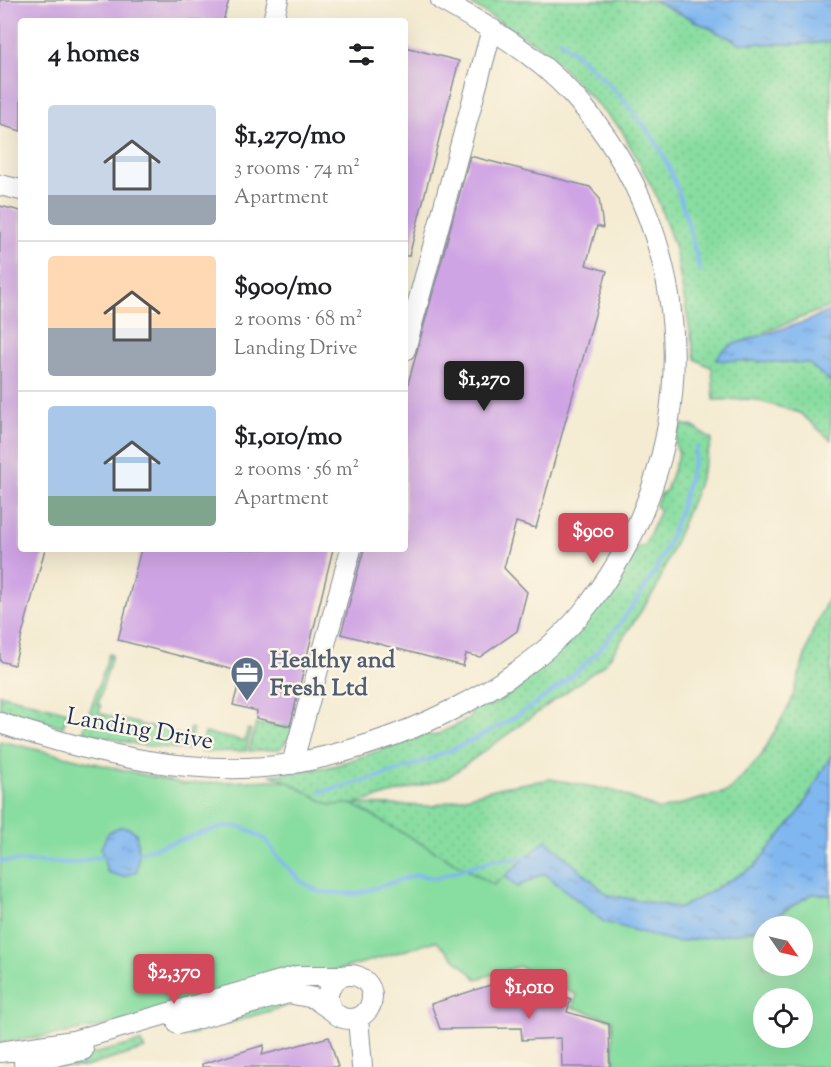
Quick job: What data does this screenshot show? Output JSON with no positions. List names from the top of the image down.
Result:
{
  "streets": {
    "street": ["Landing Drive"]
  },
  "places": {
    "office": ["Healthy and Fresh Ltd"]
  },
  "north": "bottom right",
  "page": {
    "heading": "4 homes",
    "list": [
      {
        "name": "$1,270/mo",
        "note": "3 rooms · 74 m² · Apartment"
      },
      {
        "name": "$900/mo",
        "note": "2 rooms · 68 m² · Landing Drive"
      },
      {
        "name": "$1,010/mo",
        "note": "2 rooms · 56 m² · Apartment"
      }
    ],
    "price": [
      "$1,270",
      "$900",
      "$2,370",
      "$1,010"
    ]
  }
}
